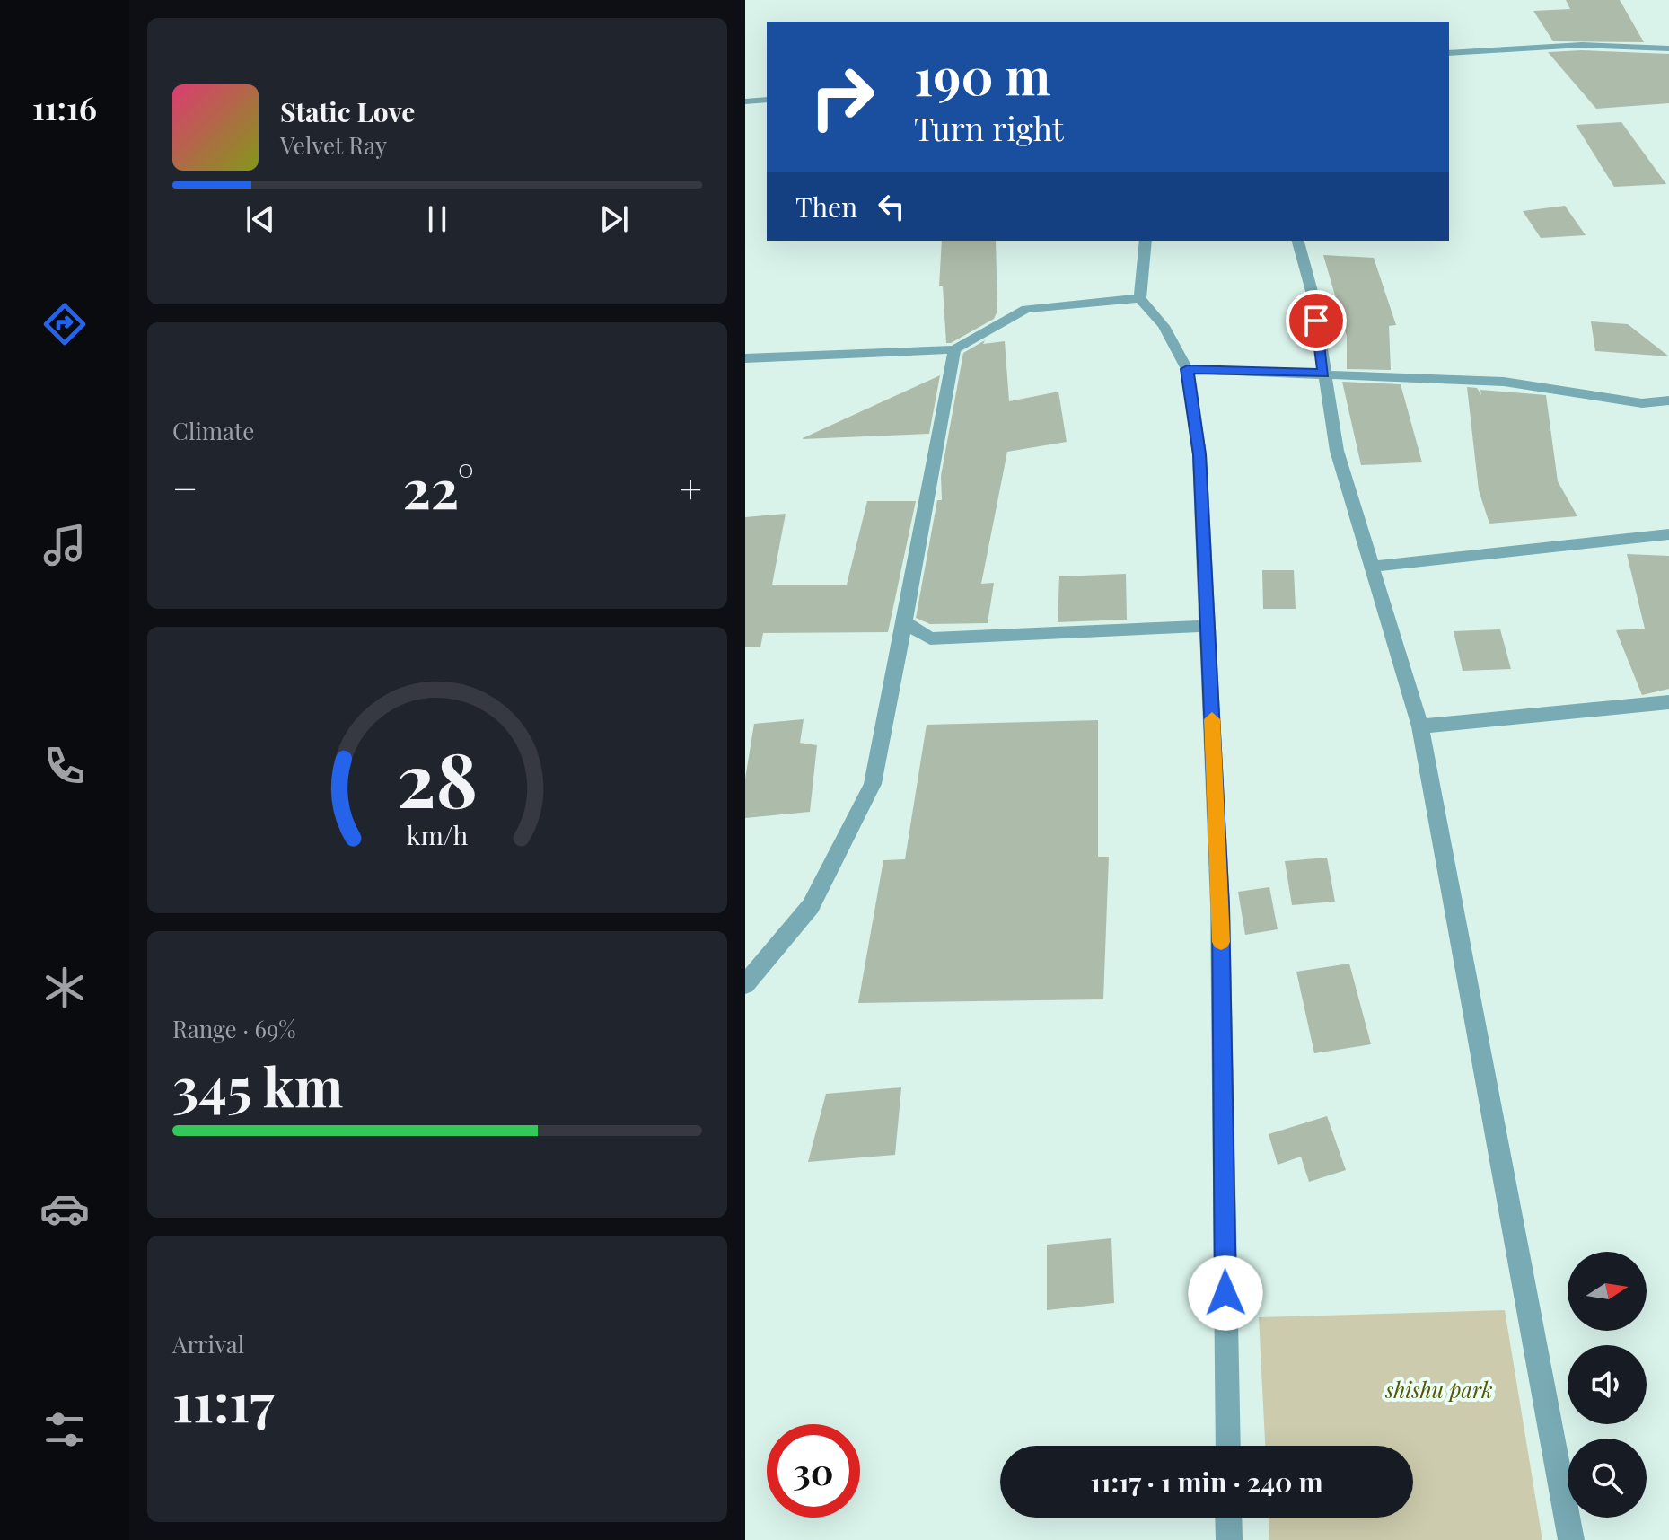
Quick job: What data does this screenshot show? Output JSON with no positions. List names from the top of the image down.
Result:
{
  "parks": ["shishu park"],
  "north": "right",
  "page": {
    "tabs": "11:16",
    "turn": ["190 m", "Turn right"],
    "song": ["Static Love", "Velvet Ray"],
    "then": "Then",
    "tile": [
      "Climate",
      ["Range · 69%", "345 km"],
      ["Arrival", "11:17"]
    ],
    "heat": ["−", "22°", "+"],
    "limit": "30",
    "trip": "11:17 · 1 min · 240 m",
    "gauge": ["28", "km/h"]
  }
}
